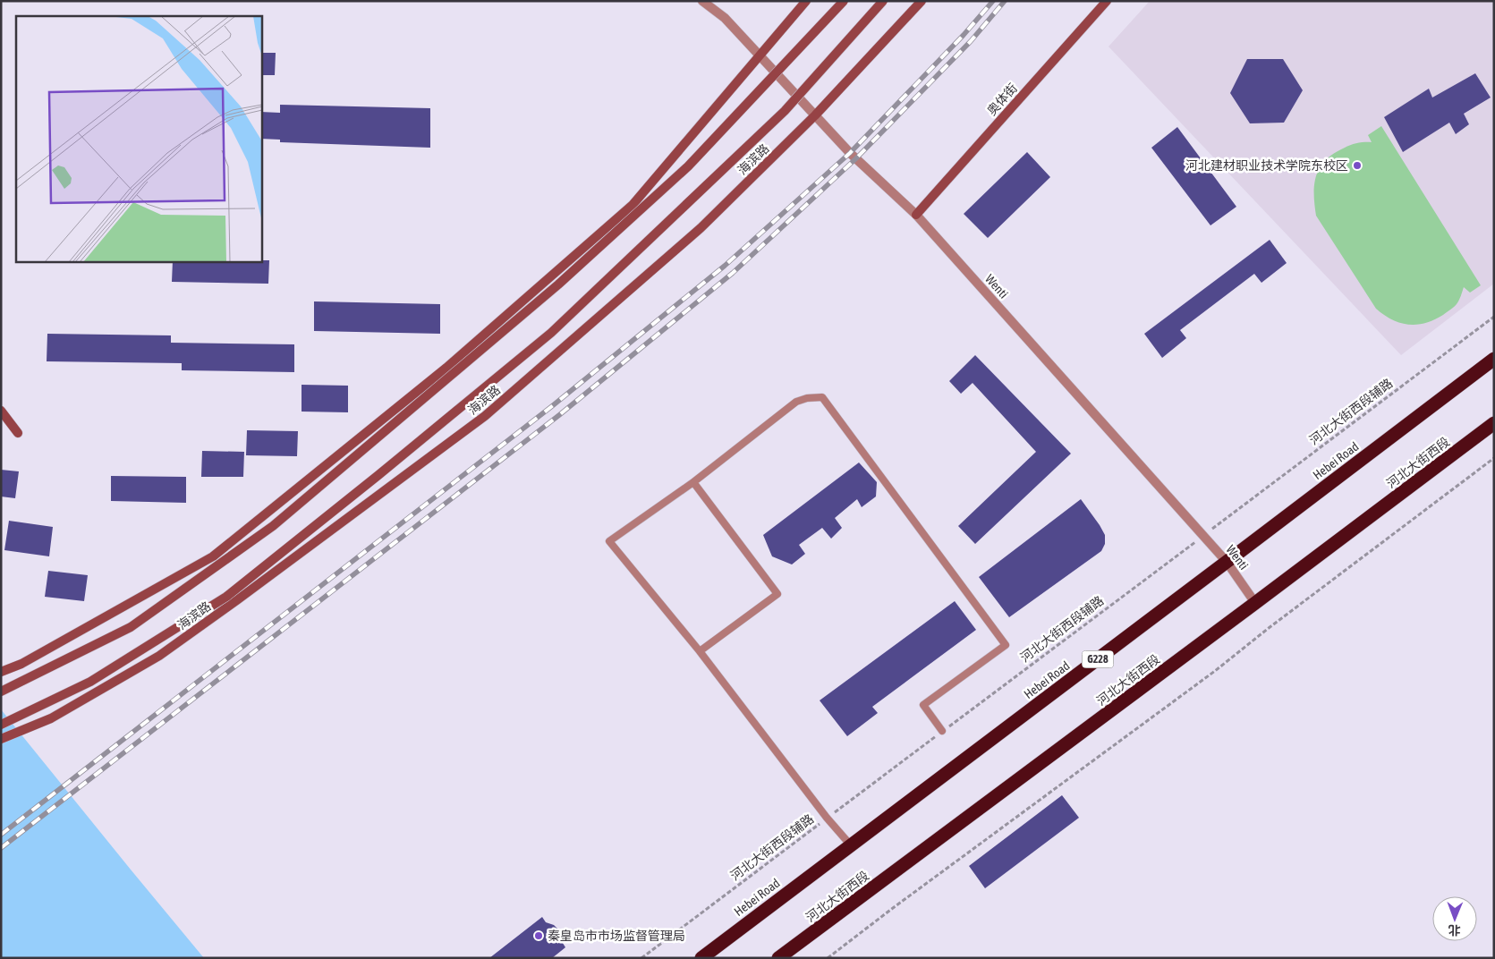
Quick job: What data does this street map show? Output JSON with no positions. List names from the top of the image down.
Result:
{
  "streets": {
    "highway": ["Hebei Road", "河北大街西段", "G228"],
    "street": ["奥体街", "海滨路", "Wenti"],
    "path": ["河北大街西段辅路"]
  },
  "crossings": [
    ["奥体街", "Wenti"],
    ["海滨路", "Wenti"],
    ["Wenti", "河北大街西段辅路"],
    ["Wenti", "Hebei Road"],
    ["Wenti", "河北大街西段"]
  ],
  "places": ["河北建材职业技术学院东校区", "秦皇岛市市场监督管理局"],
  "north": "bottom"
}
